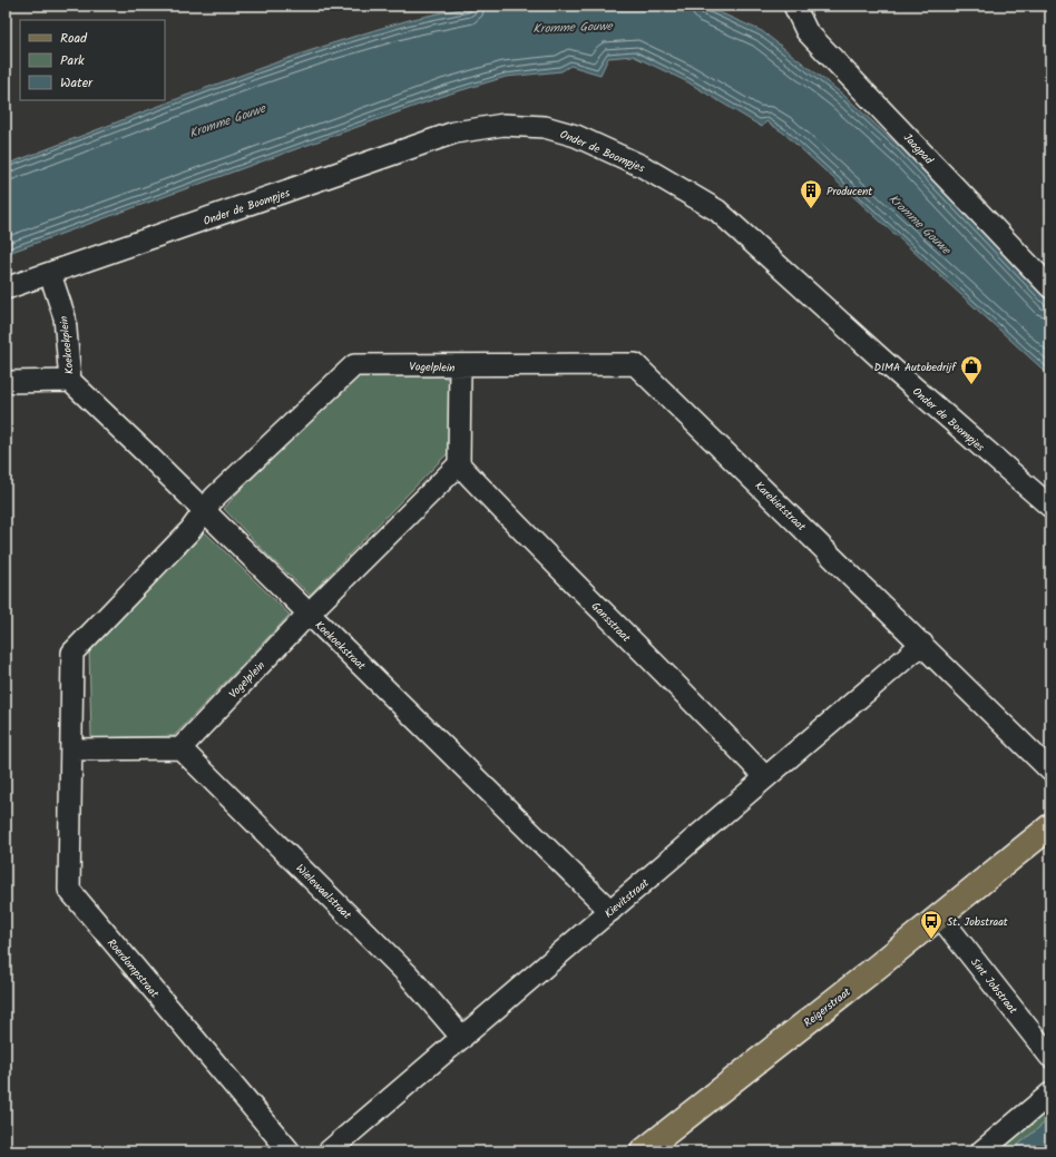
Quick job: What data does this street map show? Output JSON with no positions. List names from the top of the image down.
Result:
{
  "streets": {
    "main road": ["Reigerstraat"],
    "street": [
      "Jaagpad",
      "Onder de Boompjes",
      "Koekoekplein",
      "Vogelplein",
      "Karekietstraat",
      "Gansstraat",
      "Koekoekstraat",
      "Wielewaalstraat",
      "Kievitstraat",
      "Roerdompstraat",
      "Sint Jobstraat"
    ]
  },
  "crossings": [
    ["Onder de Boompjes", "Koekoekplein"],
    ["Koekoekplein", "Koekoekstraat"],
    ["Vogelplein", "Karekietstraat"],
    ["Vogelplein", "Gansstraat"],
    ["Vogelplein", "Koekoekstraat"],
    ["Vogelplein", "Wielewaalstraat"],
    ["Vogelplein", "Roerdompstraat"],
    ["Karekietstraat", "Kievitstraat"],
    ["Gansstraat", "Kievitstraat"],
    ["Koekoekstraat", "Kievitstraat"],
    ["Wielewaalstraat", "Kievitstraat"],
    ["Sint Jobstraat", "Reigerstraat"]
  ],
  "water": ["Kromme Gouwe"],
  "places": {
    "building": ["Producent"],
    "shop": ["DIMA Autobedrijf"],
    "bus stop": ["St. Jobstraat"]
  },
  "legend": ["Road", "Park", "Water"]
}
